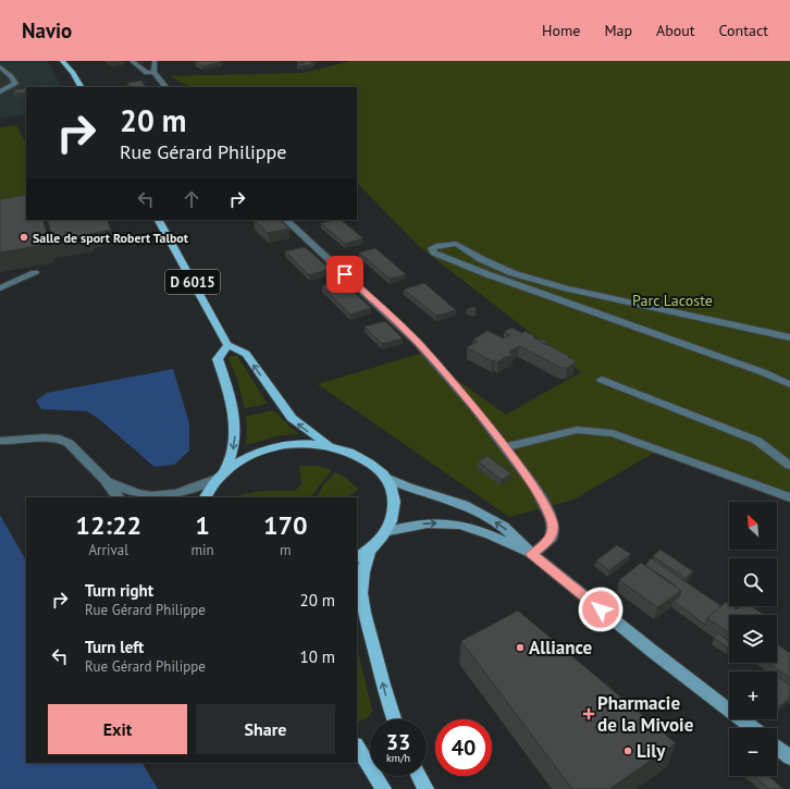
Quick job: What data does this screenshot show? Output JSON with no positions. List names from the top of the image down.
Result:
{
  "streets": {
    "main road": ["D 6015"]
  },
  "parks": ["Parc Lacoste"],
  "places": {
    "other": ["Salle de sport Robert Talbot", "Alliance", "Lily"],
    "health": ["Pharmacie de la Mivoie"]
  },
  "north": "top left",
  "page": {
    "header": "Navio",
    "nav": [
      "Home",
      "Map",
      "About",
      "Contact"
    ],
    "turn": ["20 m", "Rue Gérard Philippe"],
    "eta": [
      "12:22",
      "Arrival",
      "1",
      "min",
      "170",
      "m"
    ],
    "map_buttons": ["+", "−"],
    "list": [
      {
        "name": "Turn right",
        "note": "Rue Gérard Philippe",
        "value": "20 m"
      },
      {
        "name": "Turn left",
        "note": "Rue Gérard Philippe",
        "value": "10 m"
      }
    ],
    "buttons": ["Exit", "Share"],
    "speed": "33 km/h",
    "limit": "40"
  }
}
